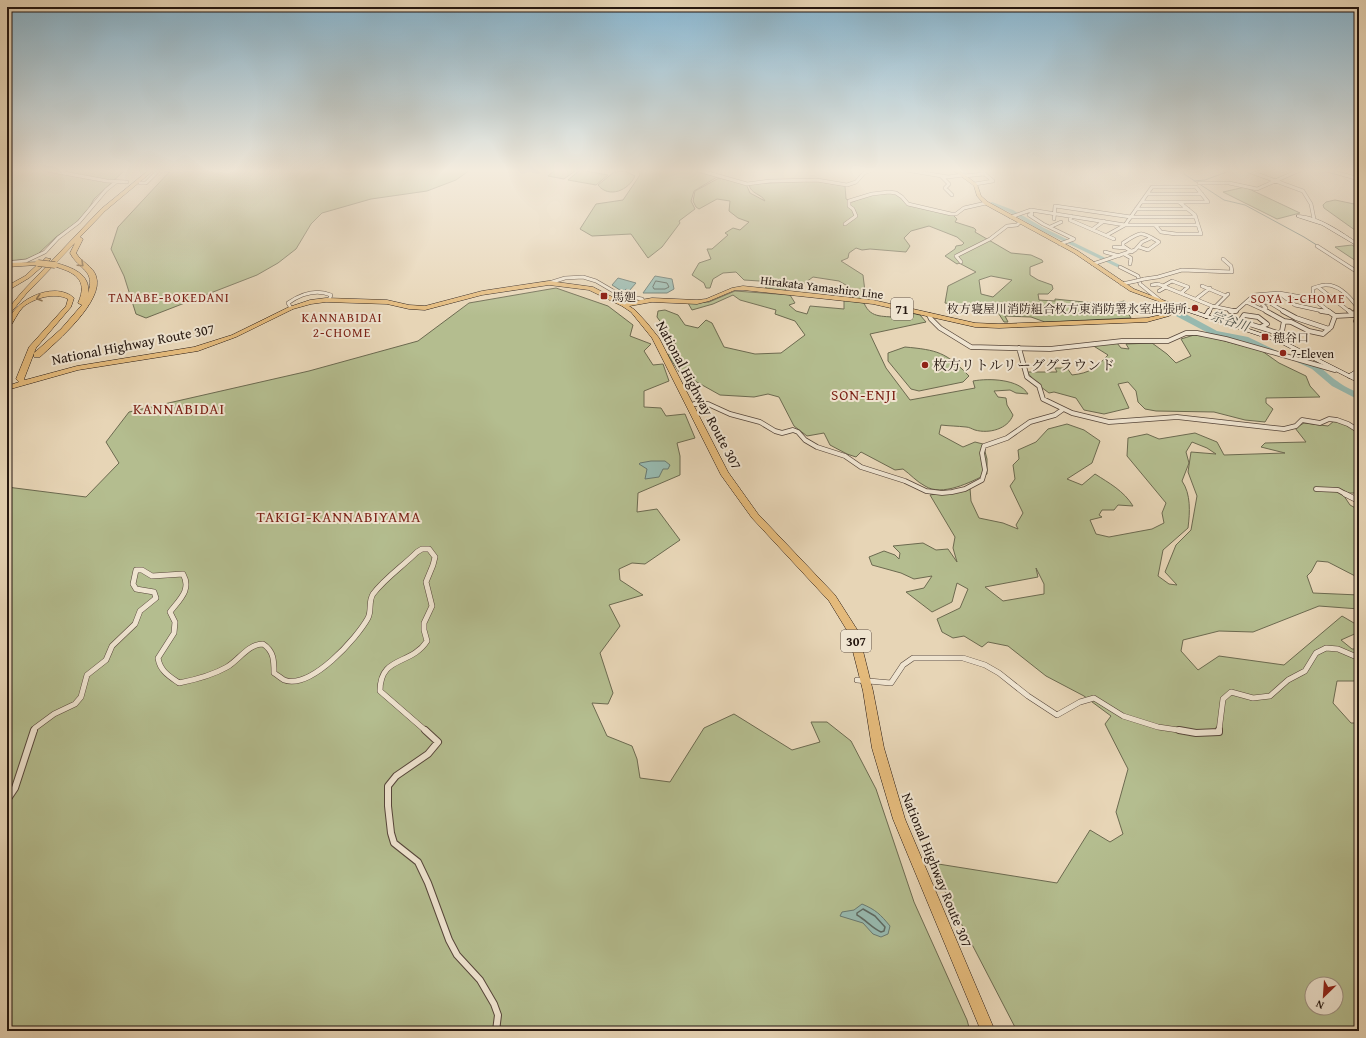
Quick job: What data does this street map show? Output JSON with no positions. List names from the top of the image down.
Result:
{
  "streets": {
    "highway": ["National Highway Route 307", "307"],
    "main road": ["Hirakata Yamashiro Line", "71"]
  },
  "crossings": [
    ["Hirakata Yamashiro Line", "National Highway Route 307"]
  ],
  "districts": [
    "TANABE-BOKEDANI",
    "SOYA 1-CHOME",
    "KANNABIDAI 2-CHOME",
    "SON-ENJI",
    "KANNABIDAI",
    "TAKIGI-KANNABIYAMA"
  ],
  "water": ["宗谷川"],
  "places": {
    "transit": ["馬廻", "穂谷口"],
    "other": ["枚方寝屋川消防組合枚方東消防署氷室出張所", "7-Eleven", "枚方リトルリーググラウンド"]
  },
  "north": "bottom left"
}
